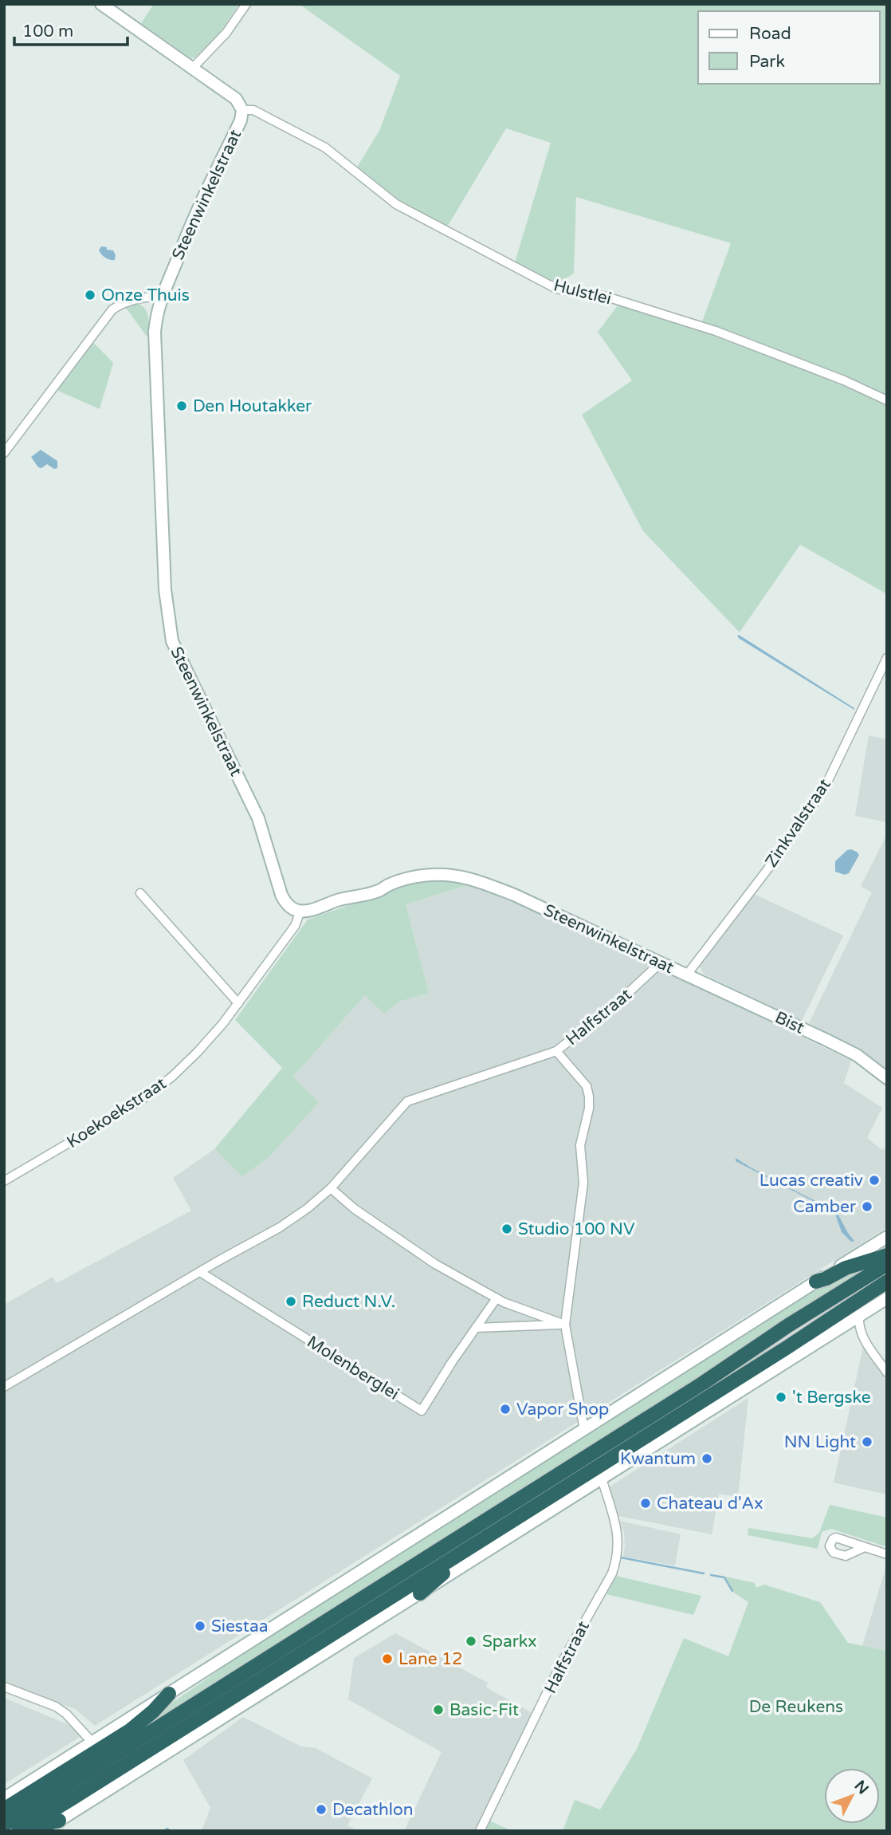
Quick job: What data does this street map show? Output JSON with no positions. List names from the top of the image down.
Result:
{
  "streets": {
    "main road": ["Steenwinkelstraat", "Bist"],
    "street": [
      "Hulstlei",
      "Zinkvalstraat",
      "Halfstraat",
      "Koekoekstraat",
      "Molenberglei"
    ]
  },
  "crossings": [
    ["Steenwinkelstraat", "Hulstlei"],
    ["Steenwinkelstraat", "Zinkvalstraat"],
    ["Steenwinkelstraat", "Halfstraat"],
    ["Steenwinkelstraat", "Bist"],
    ["Steenwinkelstraat", "Koekoekstraat"],
    ["Zinkvalstraat", "Bist"]
  ],
  "parks": ["De Reukens"],
  "places": [
    "Onze Thuis",
    "Den Houtakker",
    "Lucas creativ",
    "Camber",
    "Studio 100 NV",
    "Reduct N.V.",
    "'t Bergske",
    "Vapor Shop",
    "NN Light",
    "Kwantum",
    "Chateau d'Ax",
    "Siestaa",
    "Sparkx",
    "Lane 12",
    "Basic-Fit",
    "Decathlon"
  ],
  "legend": ["Road", "Park"],
  "scale_bar": "100 m",
  "north": "top right"
}
